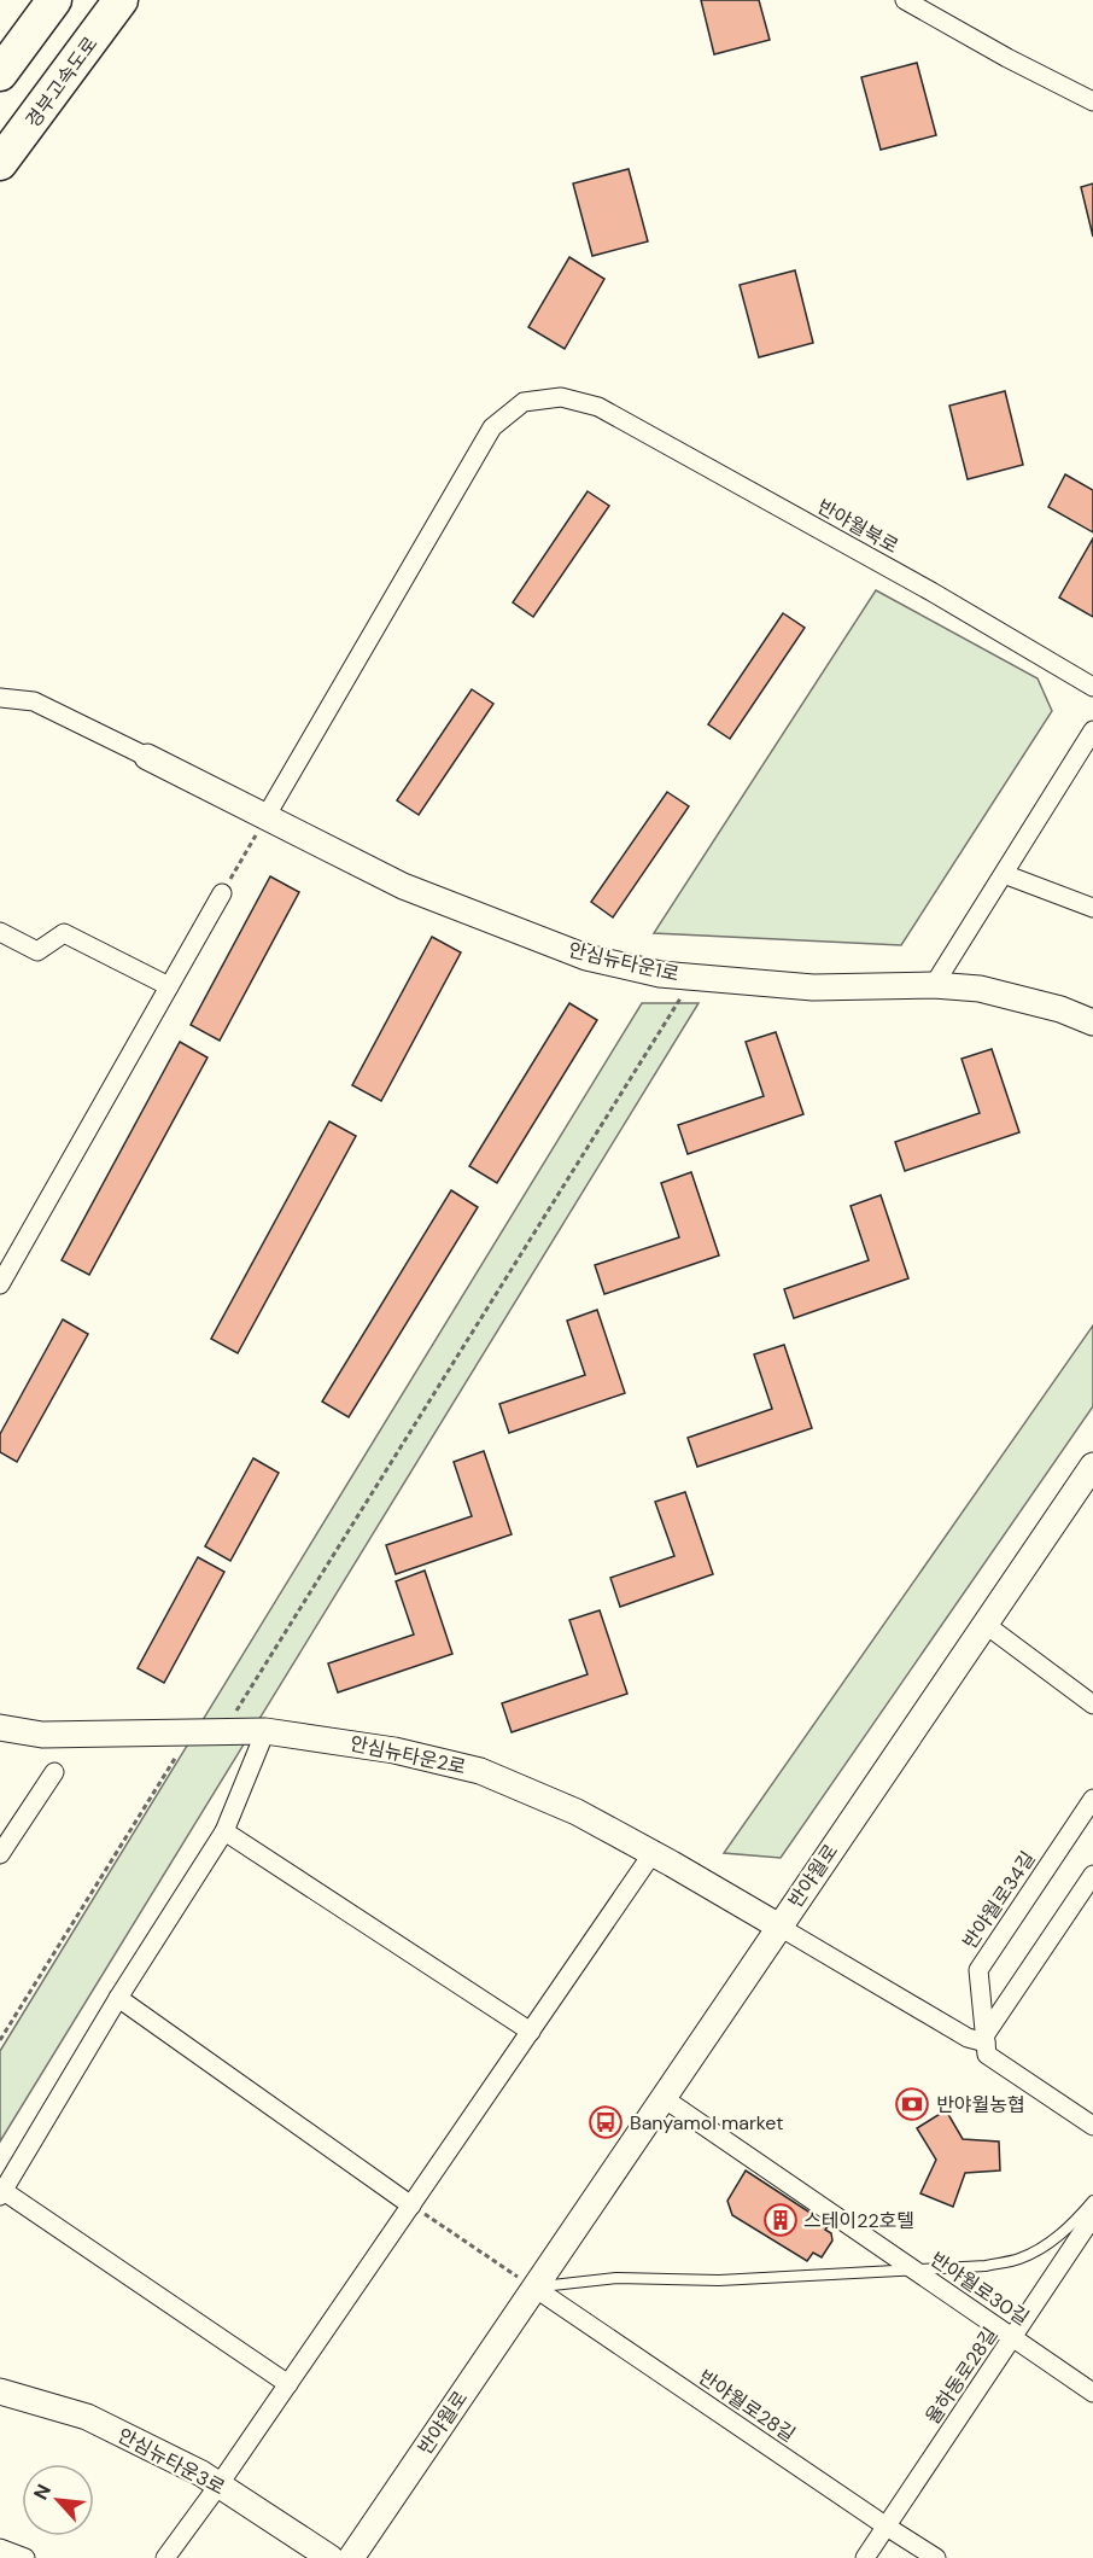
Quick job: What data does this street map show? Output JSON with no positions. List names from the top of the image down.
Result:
{
  "streets": {
    "highway": ["경부고속도로"],
    "street": [
      "반야월북로",
      "안심뉴타운1로",
      "안심뉴타운2로",
      "반야월로",
      "반야월로34길",
      "반야월로30길",
      "율하동로28길",
      "반야월로28길",
      "안심뉴타운3로"
    ]
  },
  "crossings": [
    ["반야월북로", "안심뉴타운1로"],
    ["안심뉴타운2로", "반야월로"],
    ["반야월로", "반야월로30길"],
    ["반야월로", "반야월로28길"],
    ["반야월로30길", "율하동로28길"],
    ["율하동로28길", "반야월로28길"]
  ],
  "places": {
    "bank": ["반야월농협"],
    "bus stop": ["Banyamol market"],
    "building": ["스테이22호텔"]
  },
  "north": "top left"
}
